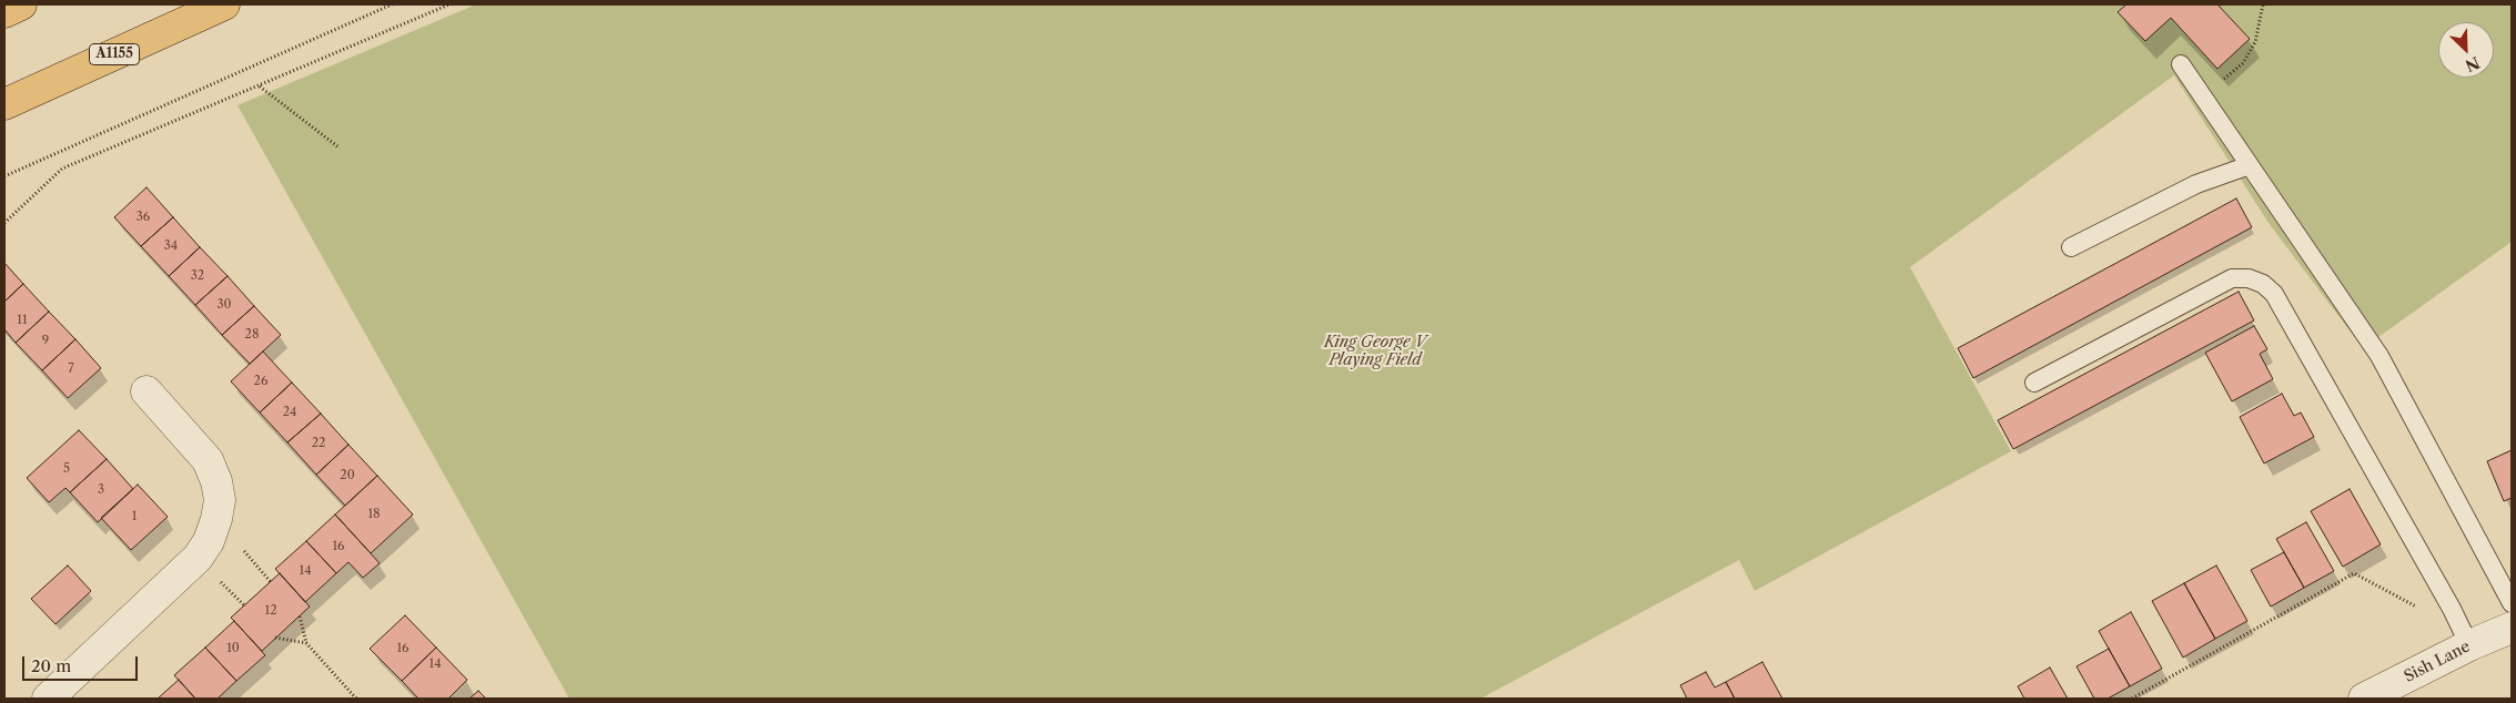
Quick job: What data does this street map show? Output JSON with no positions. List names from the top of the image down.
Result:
{
  "streets": {
    "main road": ["A1155"],
    "street": ["Sish Lane"]
  },
  "parks": ["King George V Playing Field"],
  "house_numbers": [
    "36",
    "34",
    "32",
    "30",
    "11",
    "28",
    "9",
    "7",
    "26",
    "24",
    "22",
    "5",
    "20",
    "3",
    "18",
    "1",
    "16",
    "14",
    "12",
    "10",
    "16",
    "14"
  ],
  "scale_bar": "20 m",
  "north": "bottom right"
}
